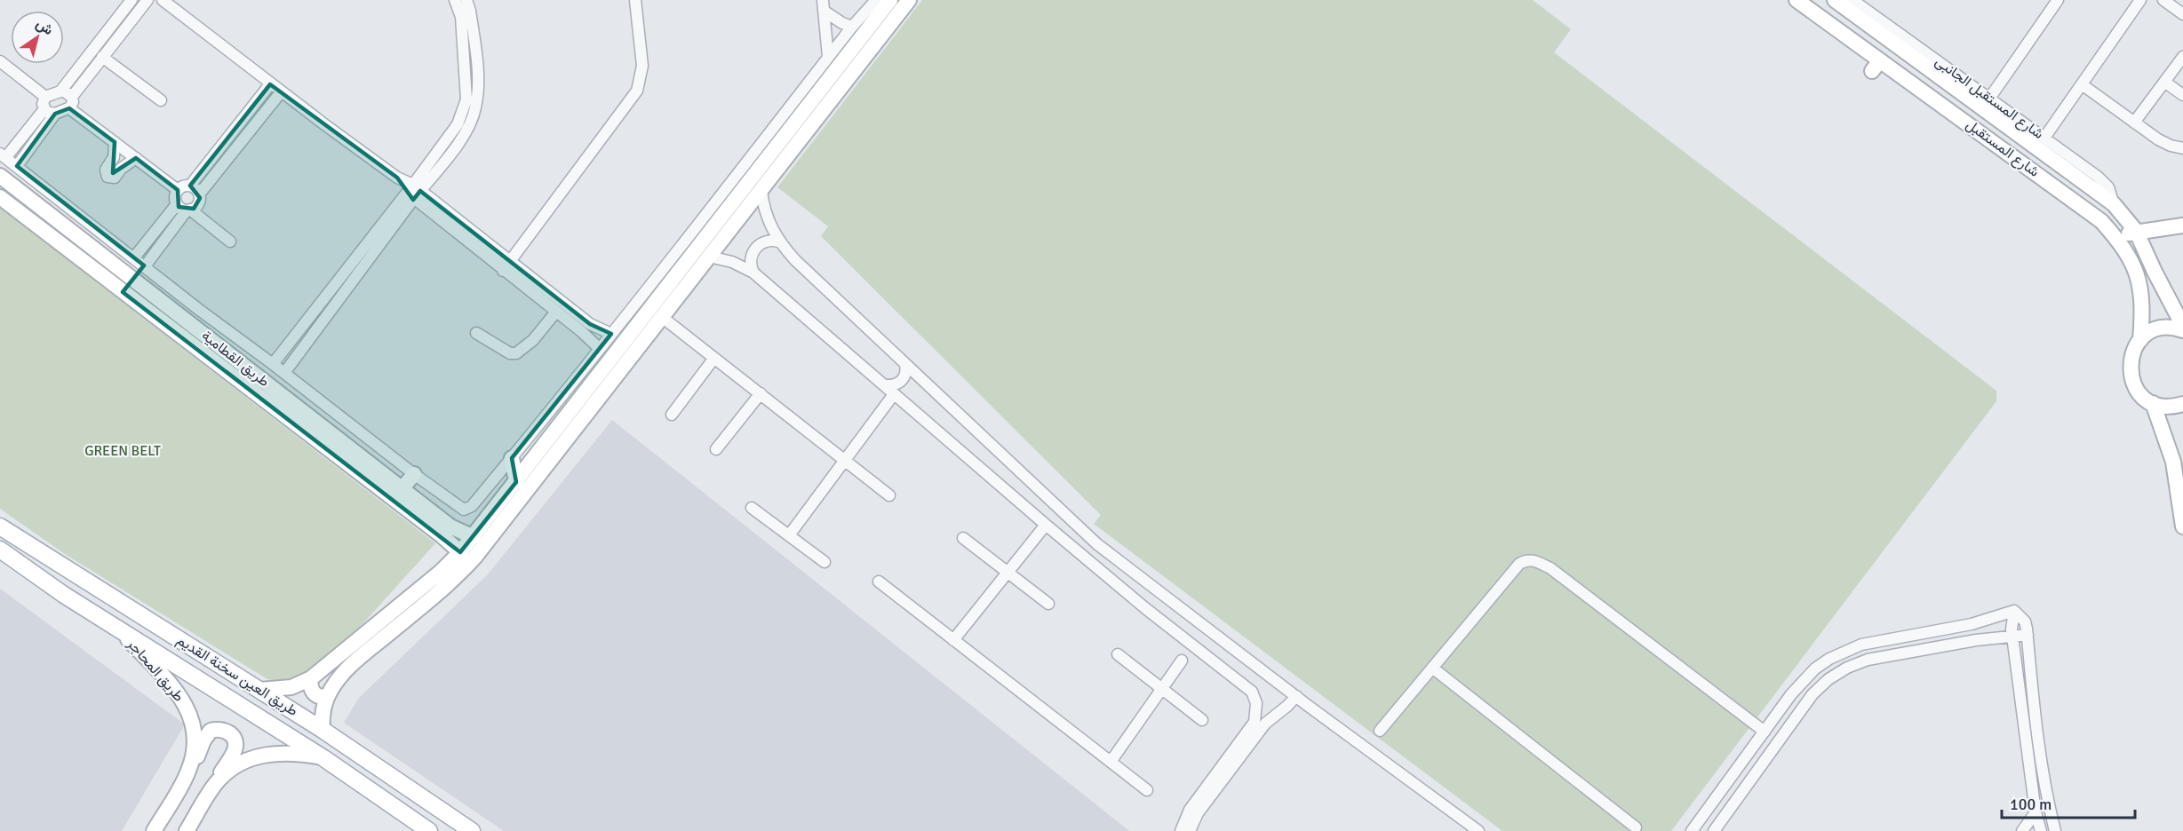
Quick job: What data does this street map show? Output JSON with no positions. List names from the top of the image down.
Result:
{
  "streets": {
    "main road": ["طريق العين سخنة القديم"],
    "street": [
      "شارع المستقبل الجانبى",
      "شارع المستقبل",
      "طريق القطامية",
      "طريق المحاجر"
    ]
  },
  "crossings": [
    ["شارع المستقبل الجانبى", "شارع المستقبل"],
    ["طريق المحاجر", "طريق العين سخنة القديم"]
  ],
  "parks": ["GREEN BELT"],
  "scale_bar": "100 m",
  "north": "top right"
}
